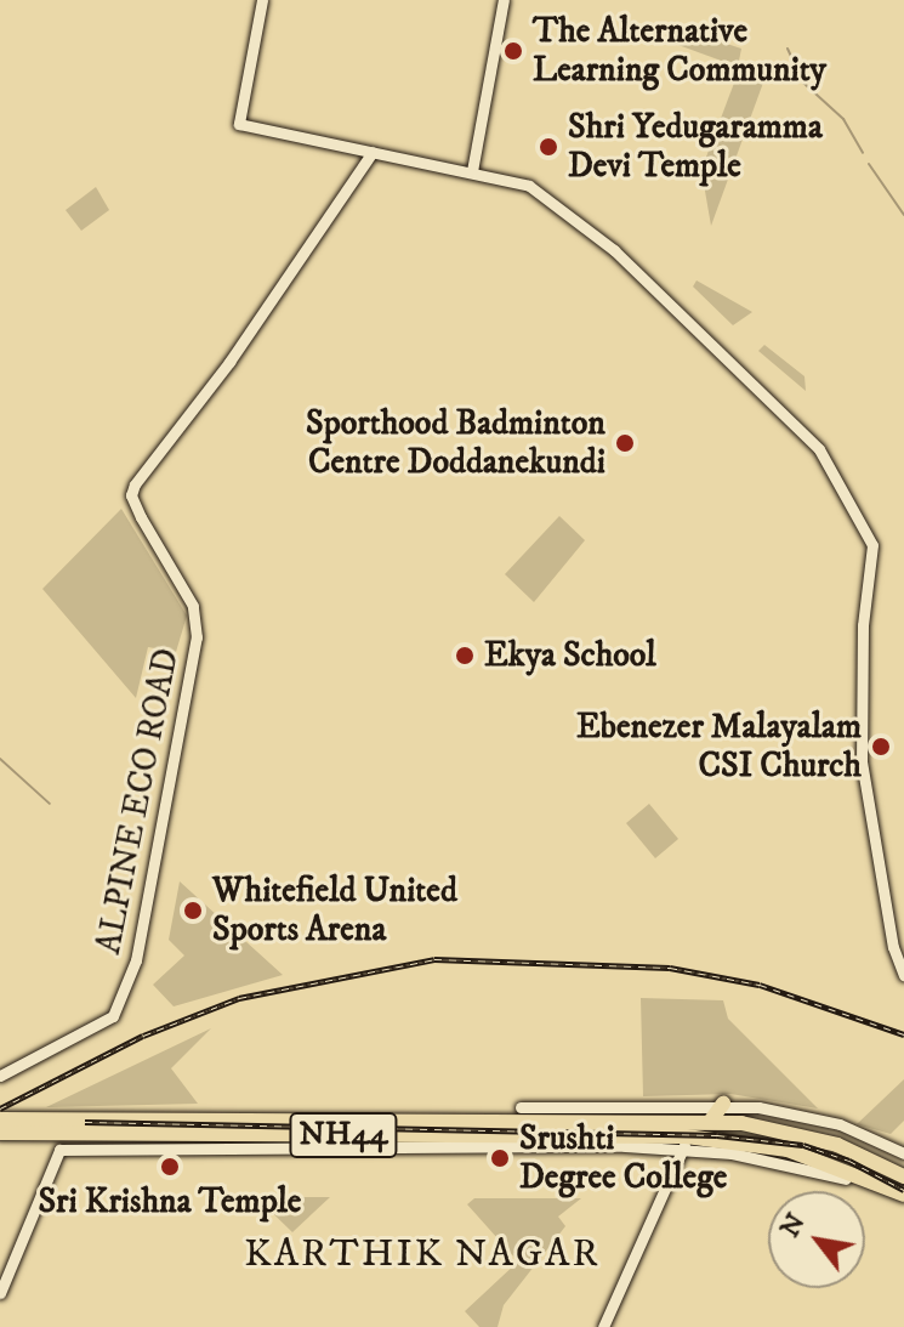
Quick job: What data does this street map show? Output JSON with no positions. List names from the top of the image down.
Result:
{
  "streets": {
    "highway": ["NH44"],
    "street": ["ALPINE ECO ROAD"]
  },
  "districts": ["KARTHIK NAGAR"],
  "places": [
    "The Alternative Learning Community",
    "Shri Yedugaramma Devi Temple",
    "Sporthood Badminton Centre Doddanekundi",
    "Ekya School",
    "Ebenezer Malayalam CSI Church",
    "Whitefield United Sports Arena",
    "Srushti Degree College",
    "Sri Krishna Temple"
  ],
  "north": "top left"
}
